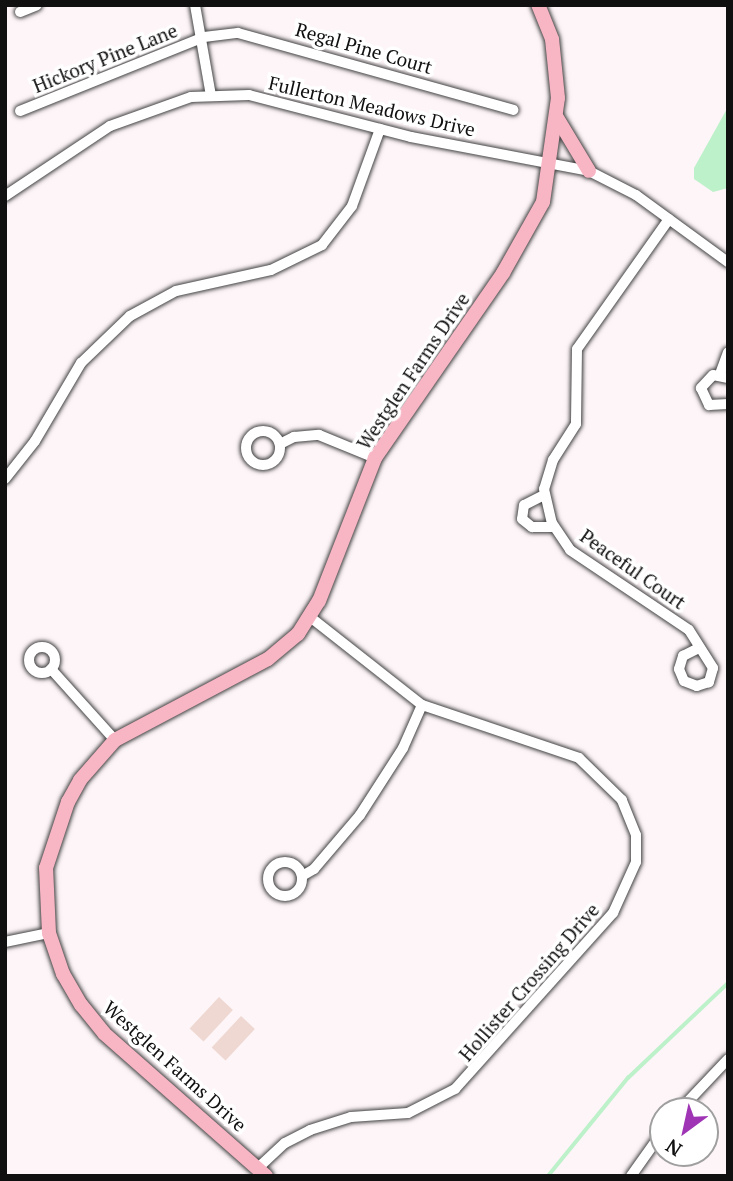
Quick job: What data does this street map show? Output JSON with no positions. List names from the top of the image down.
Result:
{
  "streets": {
    "street": [
      "Regal Pine Court",
      "Hickory Pine Lane",
      "Fullerton Meadows Drive",
      "Westglen Farms Drive",
      "Peaceful Court",
      "Hollister Crossing Drive"
    ]
  },
  "crossings": [
    ["Regal Pine Court", "Hickory Pine Lane"],
    ["Fullerton Meadows Drive", "Westglen Farms Drive"],
    ["Westglen Farms Drive", "Hollister Crossing Drive"]
  ],
  "north": "bottom left"
}
